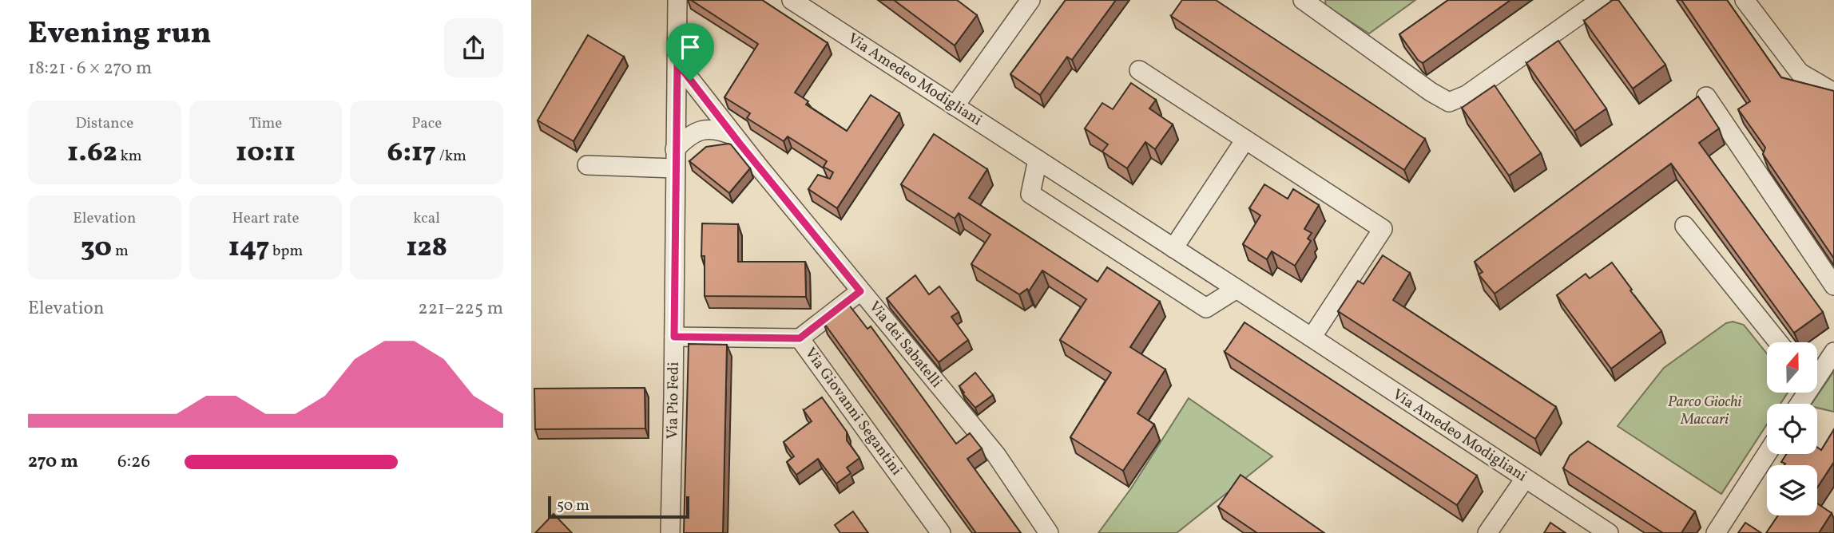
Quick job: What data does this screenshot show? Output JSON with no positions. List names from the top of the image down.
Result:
{
  "streets": {
    "street": [
      "Via Amedeo Modigliani",
      "Via dei Sabatelli",
      "Via Pio Fedi",
      "Via Giovanni Segantini"
    ]
  },
  "crossings": [
    ["Via dei Sabatelli", "Via Pio Fedi"],
    ["Via Pio Fedi", "Via Giovanni Segantini"]
  ],
  "parks": ["Parco Giochi Maccari"],
  "scale_bar": "50 m",
  "north": "top",
  "page": {
    "heading": ["Evening run", "18:21 · 6 × 270 m"],
    "stats": [
      ["Distance", "1.62 km"],
      ["Time", "10:11"],
      ["Pace", "6:17 /km"],
      ["Elevation", "30 m"],
      ["Heart rate", "147 bpm"],
      ["kcal", "128"]
    ],
    "chart": ["Elevation", "221–225 m"],
    "list": [
      {
        "name": "270 m",
        "note": "6:26"
      }
    ],
    "scale": "50 m"
  }
}
